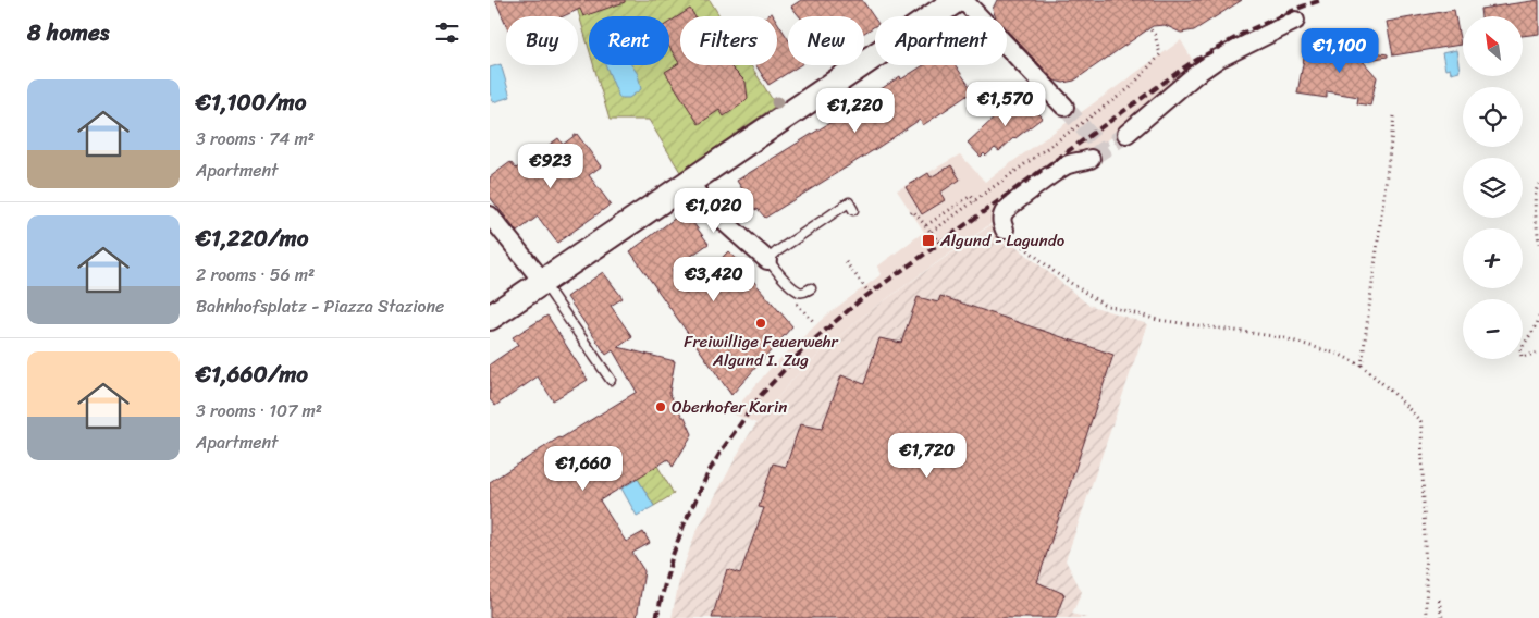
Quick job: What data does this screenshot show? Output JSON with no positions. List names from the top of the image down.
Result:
{
  "places": {
    "transit": ["Algund - Lagundo"],
    "other": ["Freiwillige Feuerwehr Algund I. Zug", "Oberhofer Karin"]
  },
  "north": "top left",
  "page": {
    "heading": "8 homes",
    "map_buttons": ["+", "−"],
    "chip": [
      "Buy",
      "Rent",
      "Filters",
      "New",
      "Apartment"
    ],
    "price": [
      "€1,100",
      "€1,570",
      "€1,220",
      "€923",
      "€1,020",
      "€3,420",
      "€1,720",
      "€1,660"
    ],
    "list": [
      {
        "name": "€1,100/mo",
        "note": "3 rooms · 74 m² · Apartment"
      },
      {
        "name": "€1,220/mo",
        "note": "2 rooms · 56 m² · Bahnhofsplatz - Piazza Stazione"
      },
      {
        "name": "€1,660/mo",
        "note": "3 rooms · 107 m² · Apartment"
      }
    ]
  }
}
